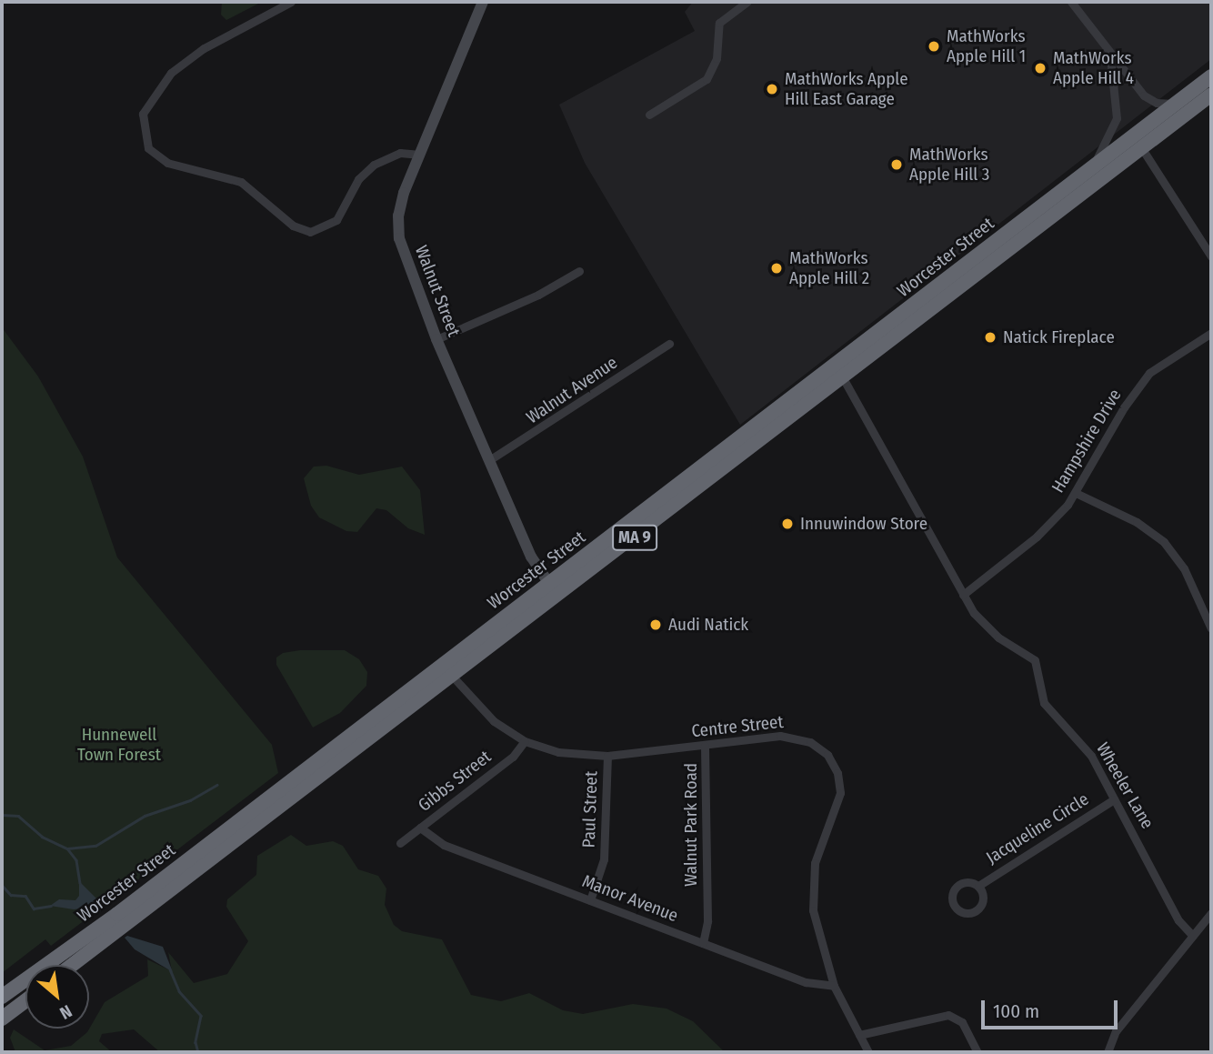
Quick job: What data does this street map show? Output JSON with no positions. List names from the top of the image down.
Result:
{
  "streets": {
    "highway": ["Worcester Street", "MA 9"],
    "street": [
      "Walnut Street",
      "Walnut Avenue",
      "Hampshire Drive",
      "Centre Street",
      "Gibbs Street",
      "Wheeler Lane",
      "Paul Street",
      "Walnut Park Road",
      "Jacqueline Circle",
      "Manor Avenue"
    ]
  },
  "crossings": [
    ["Worcester Street", "Walnut Street"],
    ["Worcester Street", "Centre Street"],
    ["Worcester Street", "Wheeler Lane"],
    ["Walnut Street", "Walnut Avenue"],
    ["Hampshire Drive", "Wheeler Lane"],
    ["Centre Street", "Gibbs Street"],
    ["Centre Street", "Paul Street"],
    ["Centre Street", "Walnut Park Road"],
    ["Centre Street", "Manor Avenue"],
    ["Gibbs Street", "Manor Avenue"],
    ["Wheeler Lane", "Jacqueline Circle"],
    ["Paul Street", "Manor Avenue"],
    ["Walnut Park Road", "Manor Avenue"]
  ],
  "parks": ["Hunnewell Town Forest"],
  "places": [
    "MathWorks Apple Hill 1",
    "MathWorks Apple Hill 4",
    "MathWorks Apple Hill East Garage",
    "MathWorks Apple Hill 3",
    "MathWorks Apple Hill 2",
    "Natick Fireplace",
    "Innuwindow Store",
    "Audi Natick"
  ],
  "scale_bar": "100 m",
  "north": "bottom right"
}
